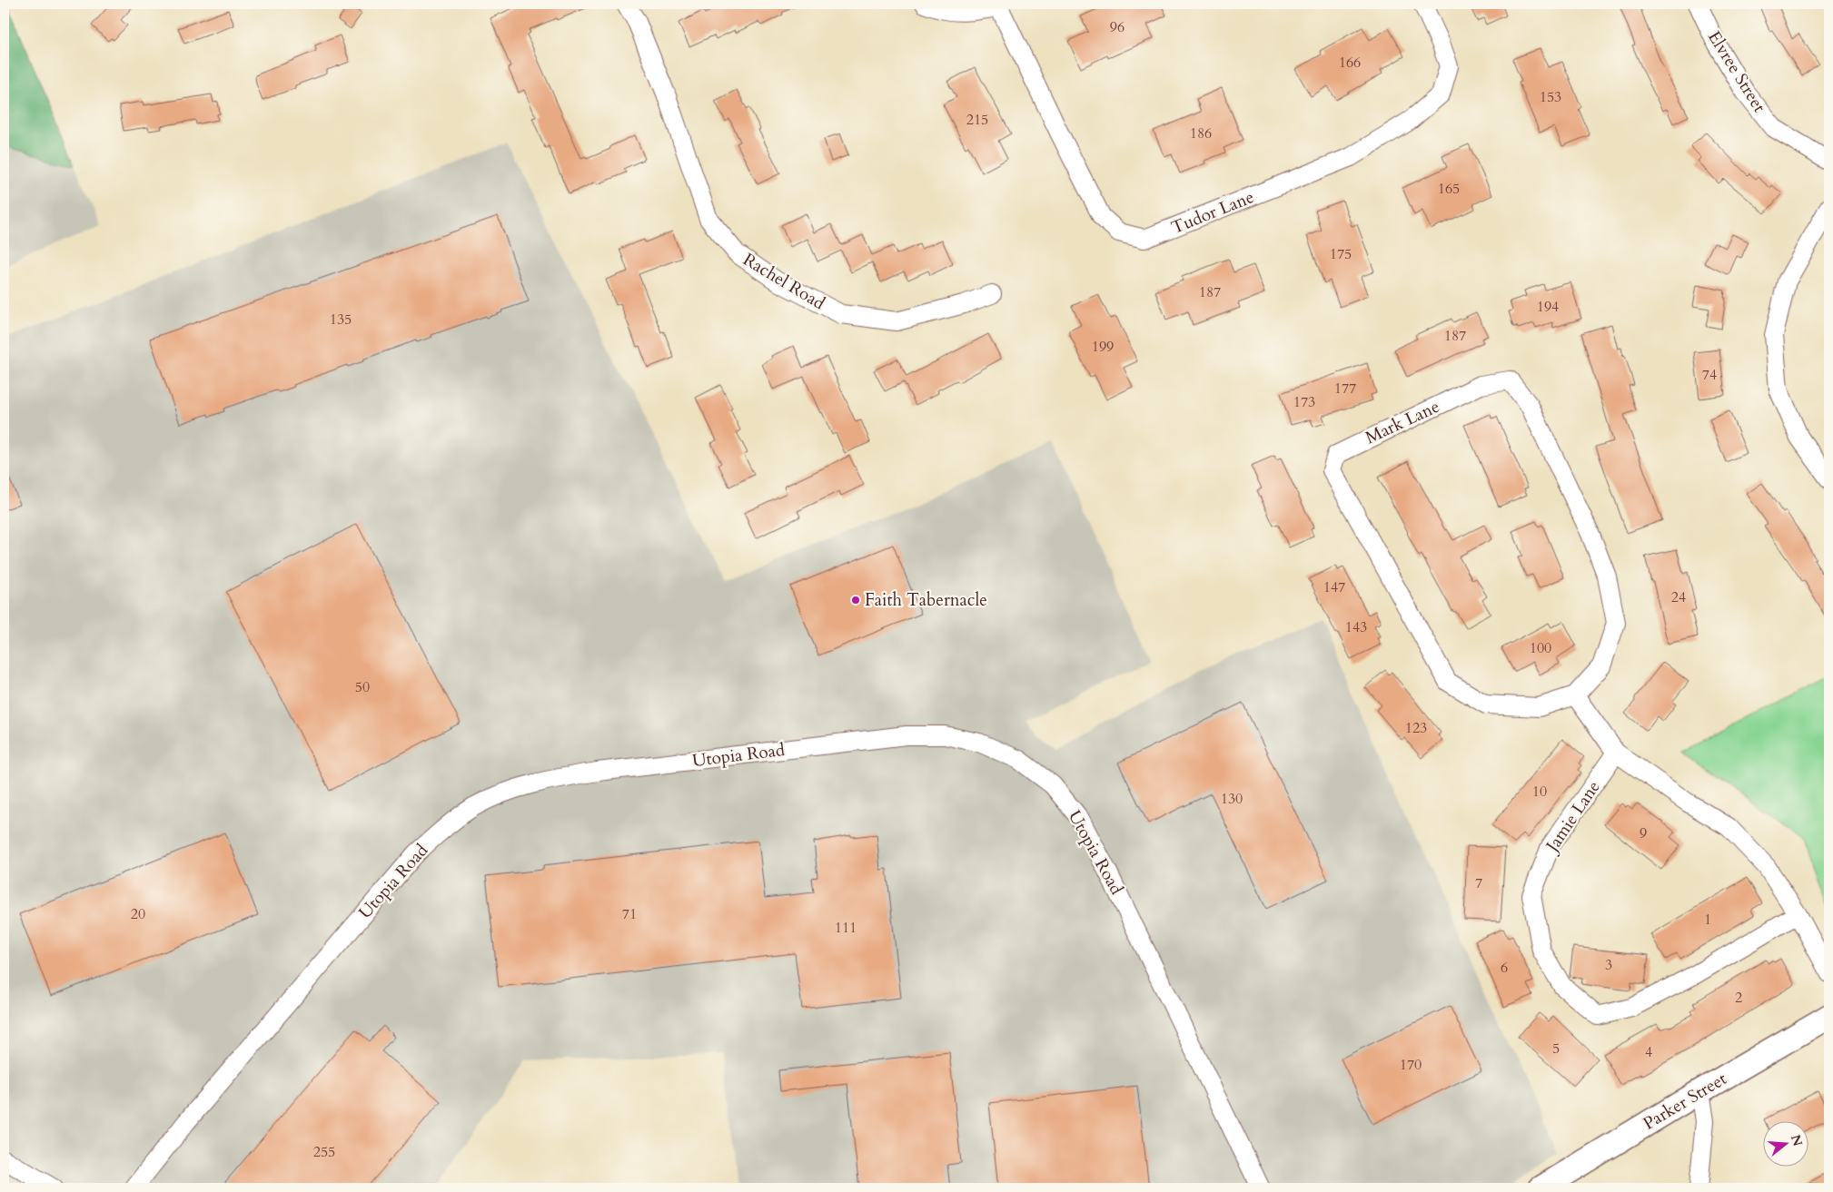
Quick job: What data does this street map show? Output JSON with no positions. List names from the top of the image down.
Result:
{
  "streets": {
    "street": [
      "Elvree Street",
      "Tudor Lane",
      "Rachel Road",
      "Mark Lane",
      "Utopia Road",
      "Jamie Lane",
      "Parker Street"
    ]
  },
  "places": ["Faith Tabernacle"],
  "house_numbers": [
    "96",
    "166",
    "153",
    "215",
    "186",
    "165",
    "175",
    "187",
    "194",
    "135",
    "187",
    "199",
    "74",
    "177",
    "173",
    "147",
    "24",
    "143",
    "100",
    "50",
    "123",
    "10",
    "130",
    "9",
    "7",
    "20",
    "71",
    "1",
    "111",
    "3",
    "6",
    "2",
    "5",
    "4",
    "170",
    "255"
  ],
  "north": "right"
}
